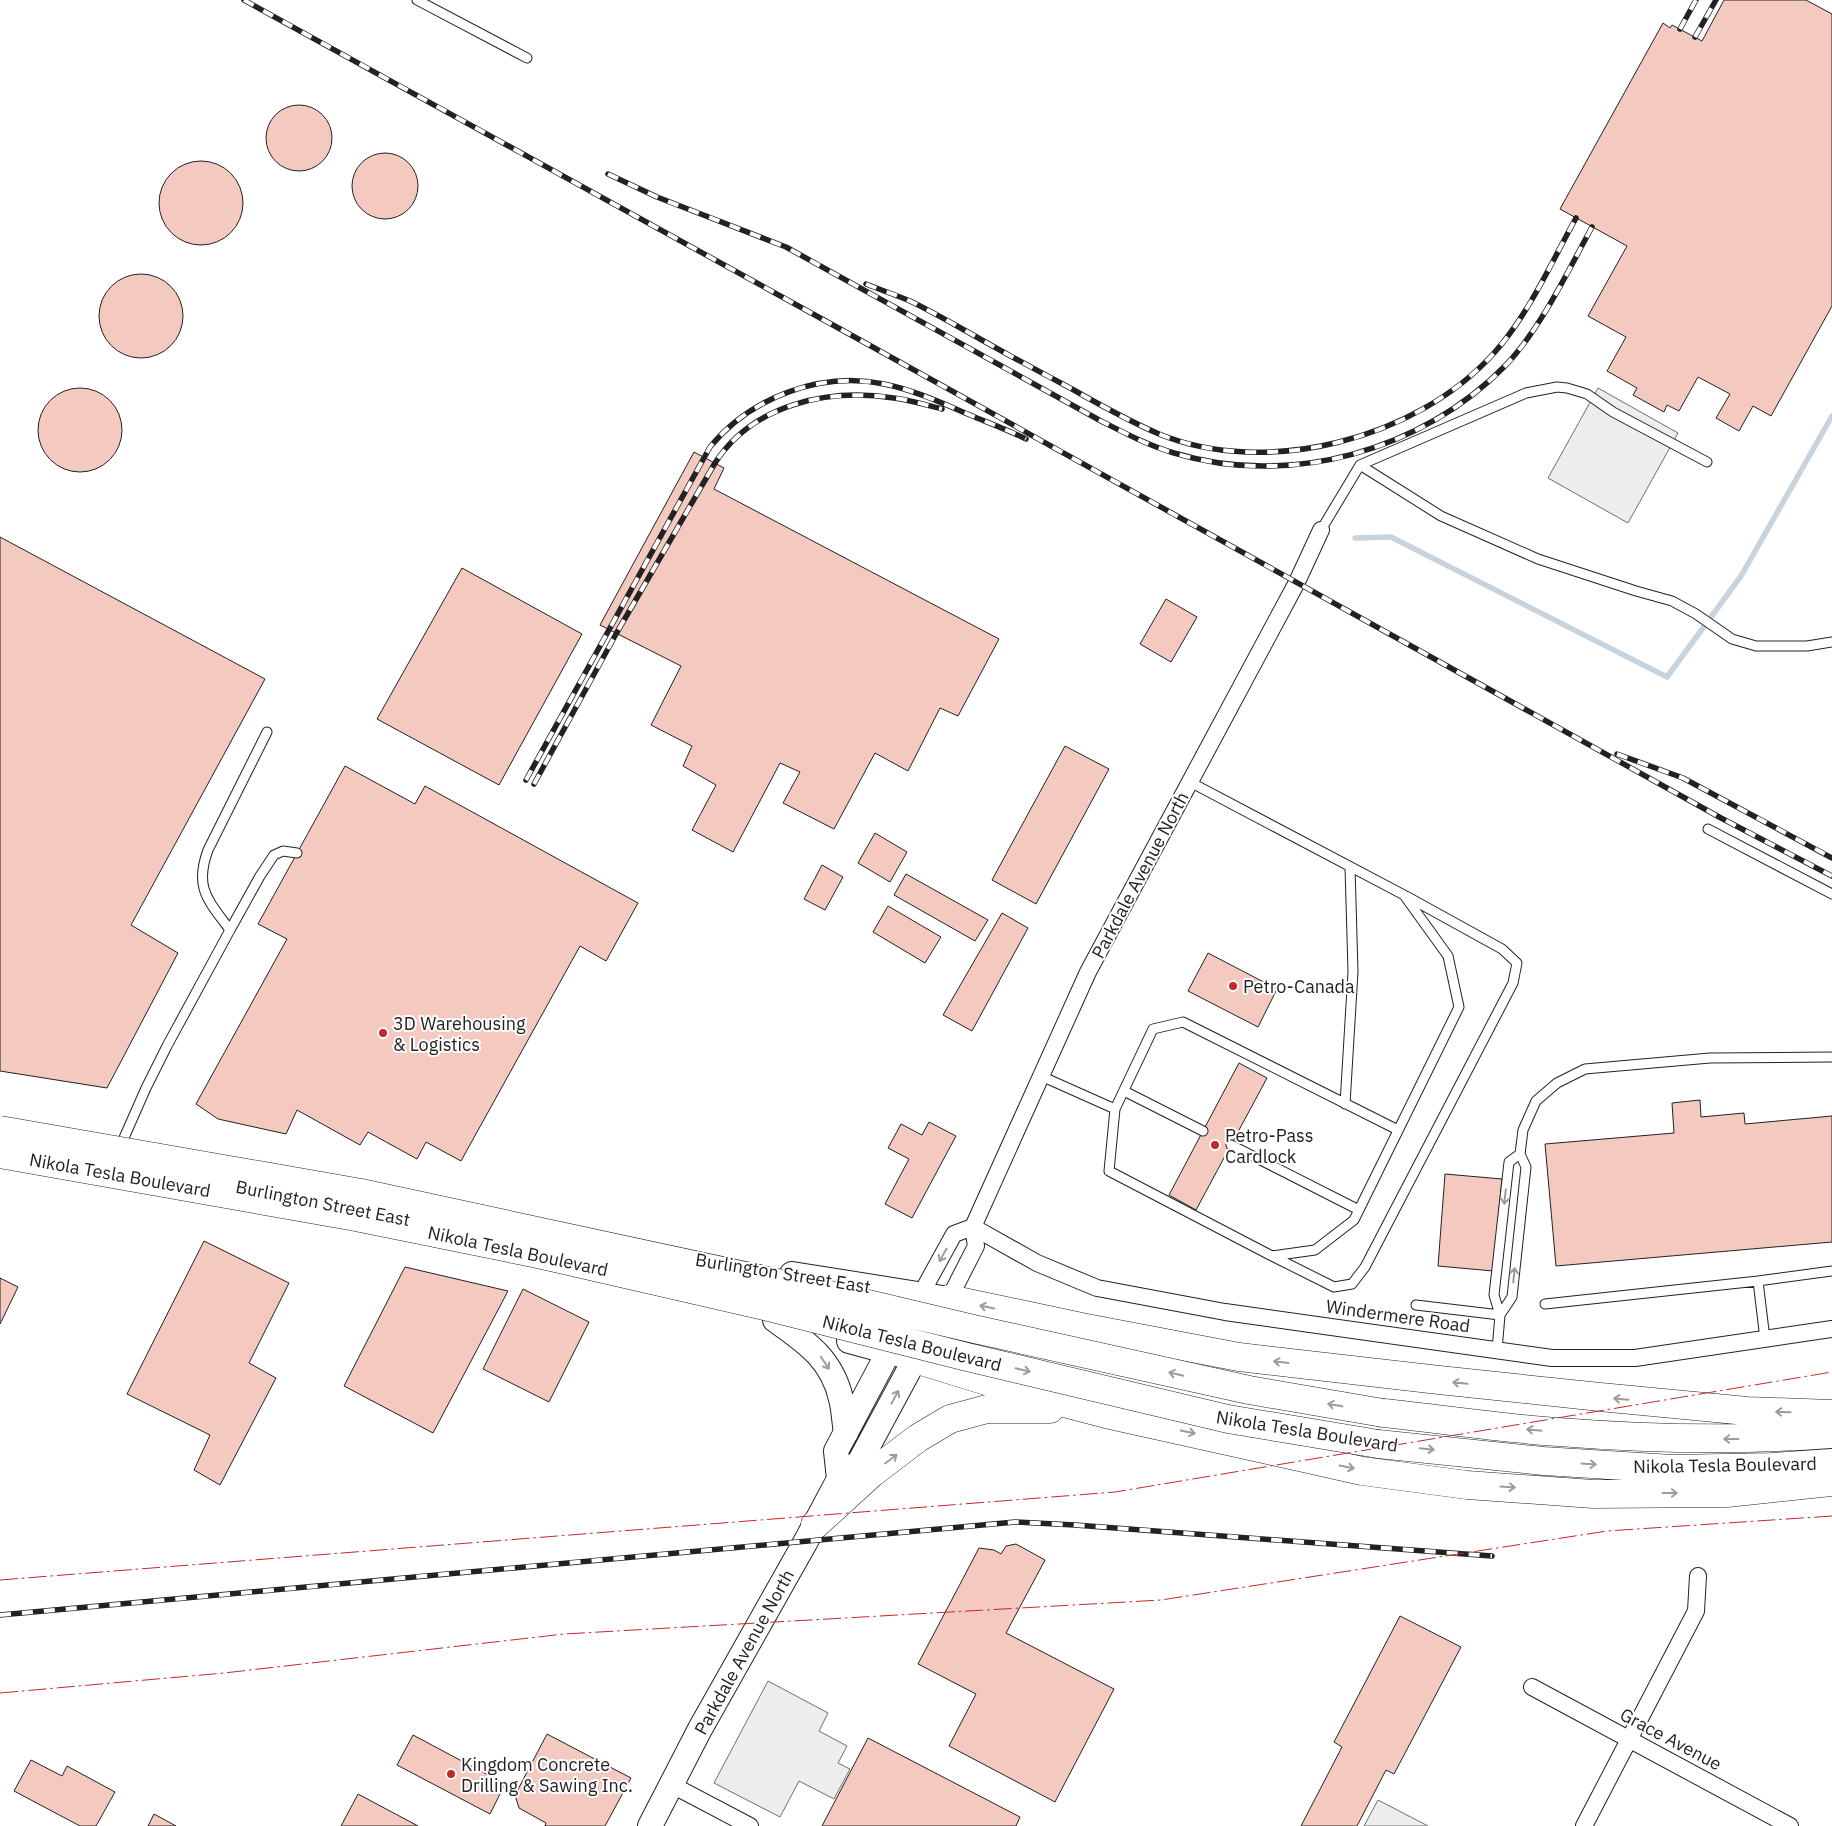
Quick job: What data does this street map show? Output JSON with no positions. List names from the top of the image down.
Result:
{
  "streets": {
    "highway": ["Nikola Tesla Boulevard"],
    "main road": ["Parkdale Avenue North", "Burlington Street East"],
    "street": ["Windermere Road", "Grace Avenue"]
  },
  "crossings": [
    ["Parkdale Avenue North", "Burlington Street East"],
    ["Parkdale Avenue North", "Windermere Road"]
  ],
  "places": [
    "Petro-Canada",
    "3D Warehousing & Logistics",
    "Petro-Pass Cardlock",
    "Kingdom Concrete Drilling & Sawing Inc."
  ]
}
